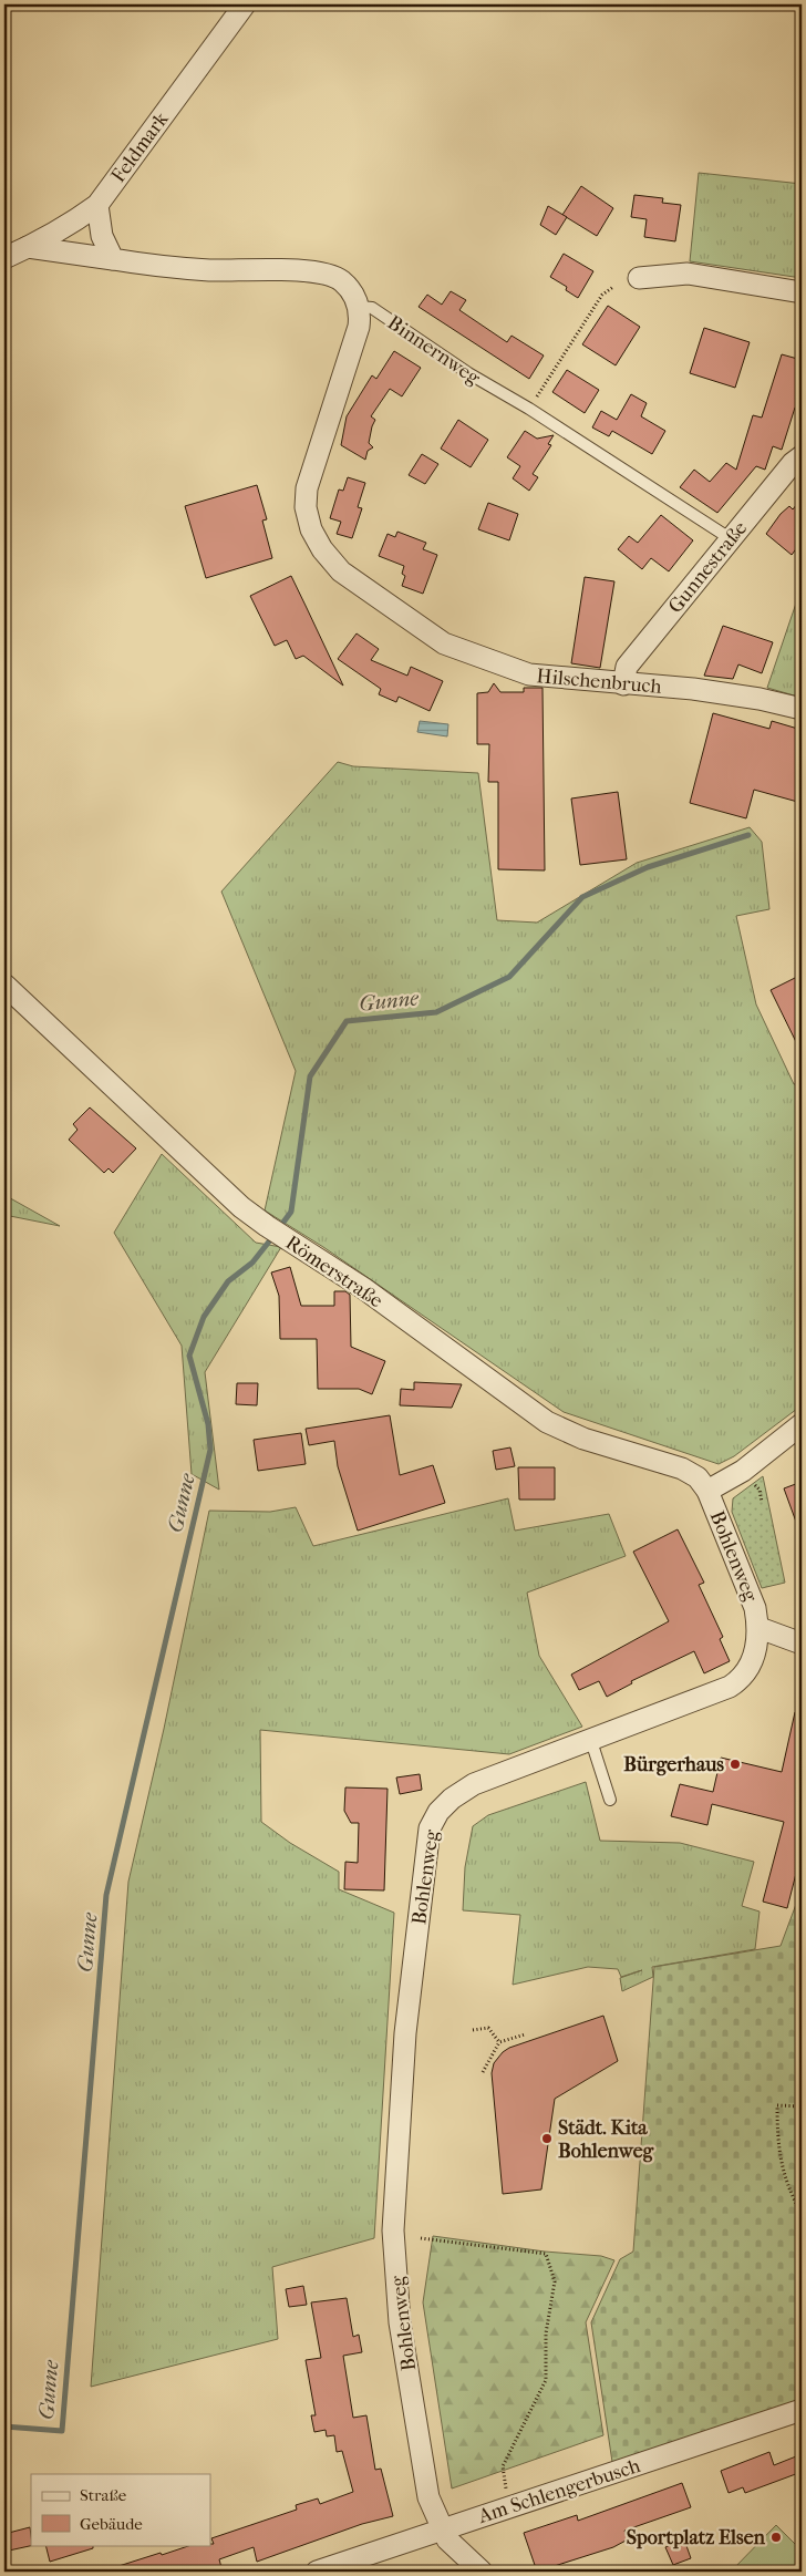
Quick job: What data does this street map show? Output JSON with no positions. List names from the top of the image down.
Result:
{
  "streets": {
    "street": [
      "Feldmark",
      "Gunnestraße",
      "Hilschenbruch",
      "Römerstraße",
      "Bohlenweg",
      "Am Schlengerbusch"
    ],
    "lane": ["Binnernweg"]
  },
  "crossings": [
    ["Binnernweg", "Gunnestraße"],
    ["Binnernweg", "Hilschenbruch"],
    ["Gunnestraße", "Hilschenbruch"],
    ["Römerstraße", "Bohlenweg"],
    ["Bohlenweg", "Am Schlengerbusch"]
  ],
  "water": ["Gunne"],
  "places": ["Bürgerhaus", "Städt. Kita Bohlenweg", "Sportplatz Elsen"],
  "legend": ["Straße", "Gebäude"]
}
